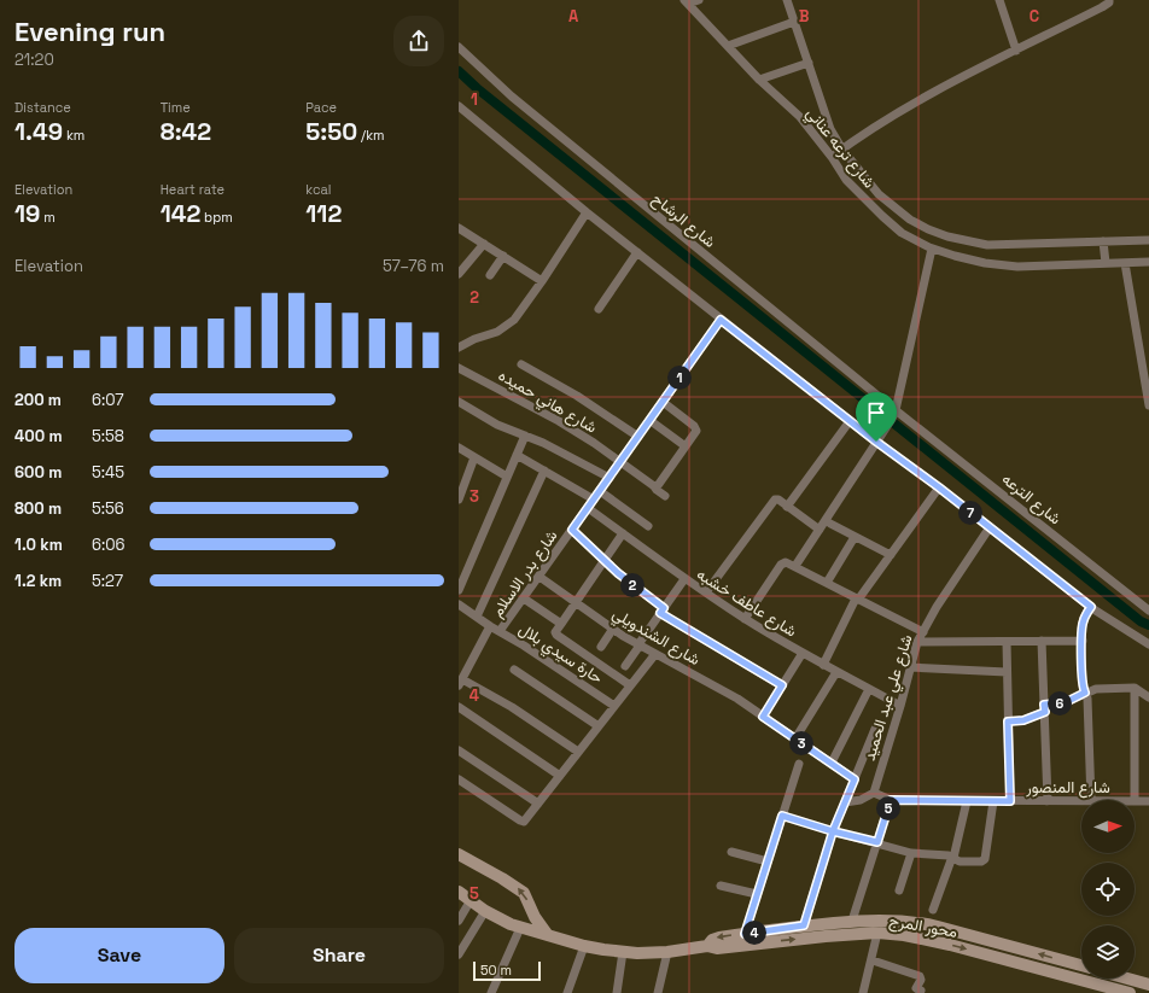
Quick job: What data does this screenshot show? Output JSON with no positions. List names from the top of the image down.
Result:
{
  "streets": {
    "main road": ["محور المرج"],
    "street": [
      "شارع ترعه عناني",
      "شارع الرشاح",
      "شارع هاني حميده",
      "شارع الترعه",
      "شارع بدر الاسلام",
      "شارع عاطف خشبه",
      "شارع الشندويلي",
      "حارة سيدي بلال",
      "شارع علي عبد الحميد",
      "شارع المنصور"
    ]
  },
  "crossings": [
    ["شارع الرشاح", "شارع الترعه"],
    ["شارع هاني حميده", "شارع بدر الاسلام"],
    ["شارع بدر الاسلام", "شارع عاطف خشبه"],
    ["شارع بدر الاسلام", "شارع الشندويلي"],
    ["شارع بدر الاسلام", "حارة سيدي بلال"],
    ["شارع عاطف خشبه", "شارع علي عبد الحميد"],
    ["شارع علي عبد الحميد", "شارع المنصور"]
  ],
  "scale_bar": "50 m",
  "north": "right",
  "page": {
    "heading": ["Evening run", "21:20"],
    "stats": [
      ["Distance", "1.49 km"],
      ["Time", "8:42"],
      ["Pace", "5:50 /km"],
      ["Elevation", "19 m"],
      ["Heart rate", "142 bpm"],
      ["kcal", "112"]
    ],
    "chart": ["Elevation", "57–76 m"],
    "pins": [
      "1",
      "7",
      "2",
      "6",
      "3",
      "5",
      "4"
    ],
    "list": [
      {
        "name": "200 m",
        "note": "6:07"
      },
      {
        "name": "400 m",
        "note": "5:58"
      },
      {
        "name": "600 m",
        "note": "5:45"
      },
      {
        "name": "800 m",
        "note": "5:56"
      },
      {
        "name": "1.0 km",
        "note": "6:06"
      },
      {
        "name": "1.2 km",
        "note": "5:27"
      }
    ],
    "buttons": ["Save", "Share"],
    "scale": "50 m"
  },
  "grid": {
    "columns": ["A", "B", "C"],
    "rows": [
      "1",
      "2",
      "3",
      "4",
      "5"
    ]
  }
}
